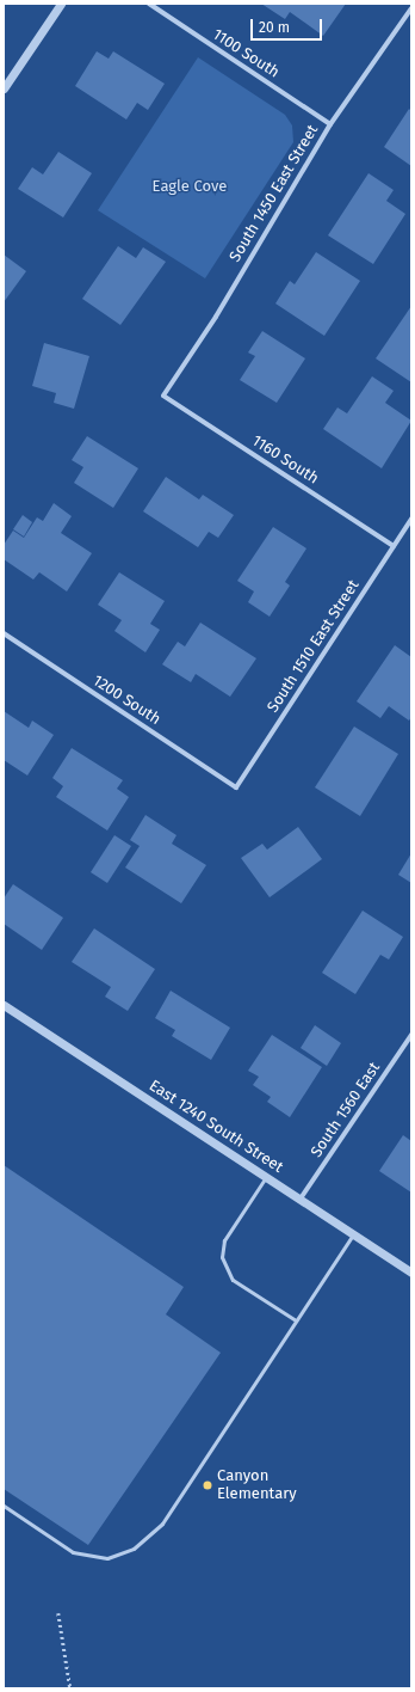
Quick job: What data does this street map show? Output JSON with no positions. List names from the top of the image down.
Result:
{
  "streets": {
    "street": [
      "1100 South",
      "South 1450 East Street",
      "1160 South",
      "South 1510 East Street",
      "1200 South",
      "South 1560 East",
      "East 1240 South Street"
    ]
  },
  "crossings": [
    ["1100 South", "South 1450 East Street"],
    ["South 1450 East Street", "1160 South"],
    ["1160 South", "South 1510 East Street"],
    ["South 1510 East Street", "1200 South"],
    ["South 1560 East", "East 1240 South Street"]
  ],
  "parks": ["Eagle Cove"],
  "places": ["Canyon Elementary"],
  "scale_bar": "20 m"
}
